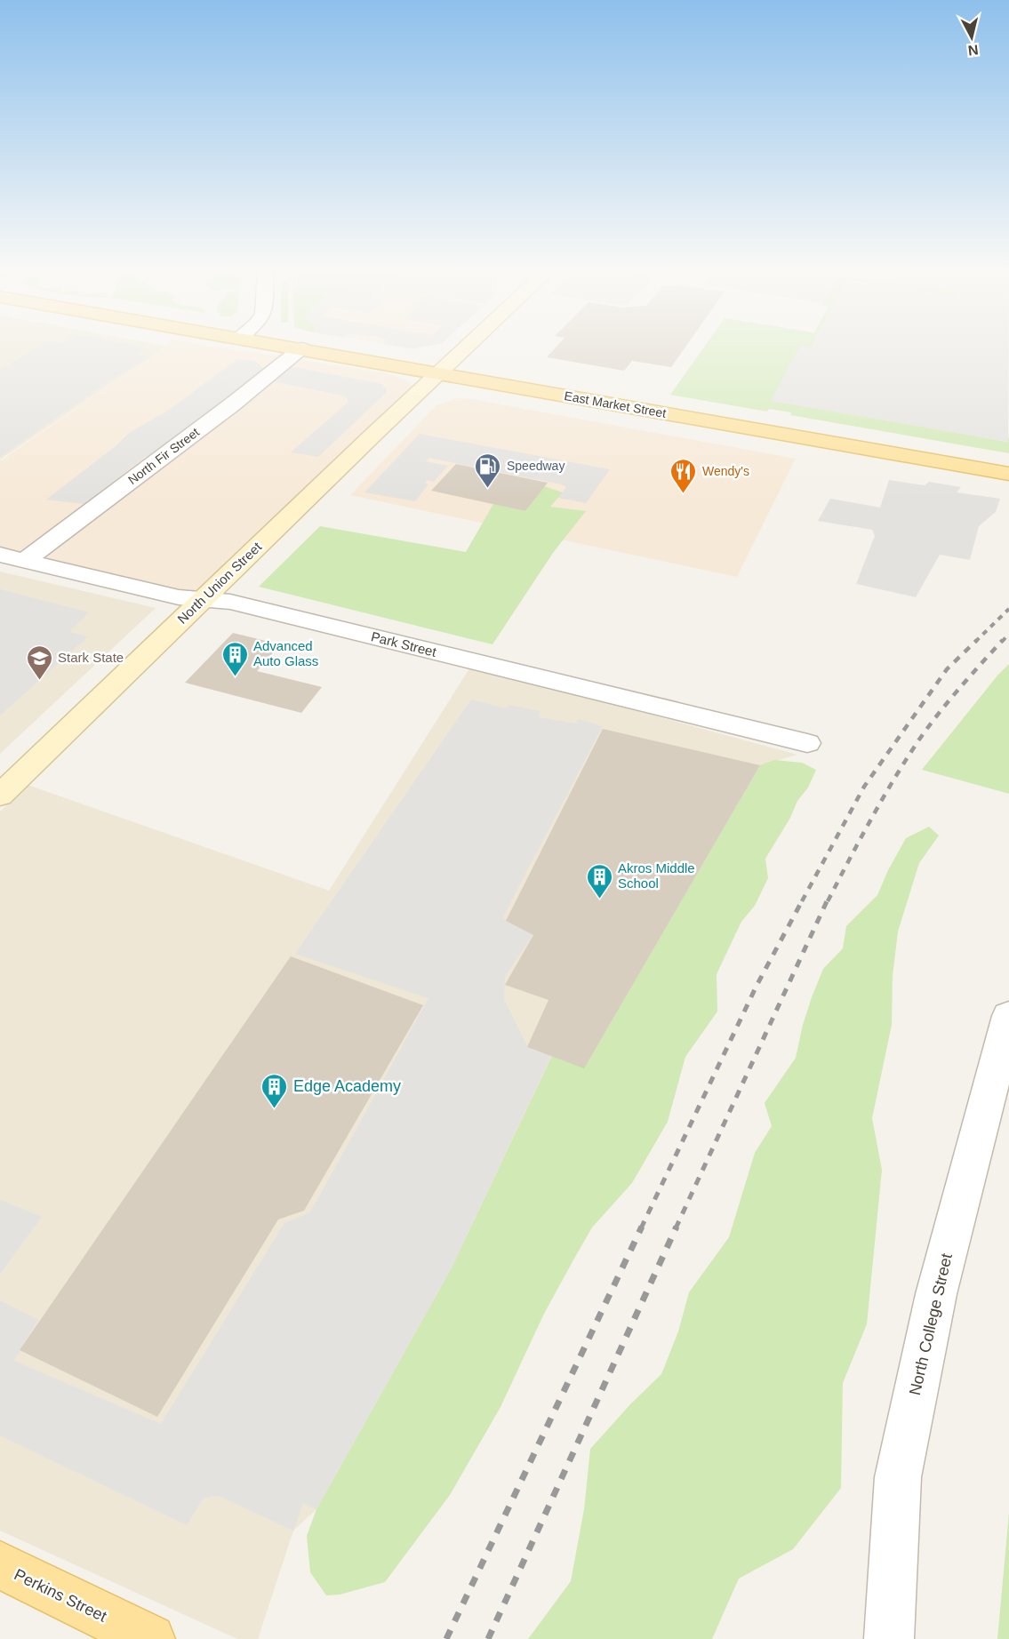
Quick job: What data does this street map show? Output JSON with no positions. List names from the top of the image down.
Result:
{
  "streets": {
    "main road": ["East Market Street", "Perkins Street"],
    "street": [
      "North Fir Street",
      "North Union Street",
      "Park Street",
      "North College Street"
    ]
  },
  "crossings": [
    ["East Market Street", "North Fir Street"],
    ["East Market Street", "North Union Street"],
    ["North Fir Street", "Park Street"],
    ["North Union Street", "Park Street"]
  ],
  "places": {
    "fuel station": ["Speedway"],
    "restaurant": ["Wendy's"],
    "building": ["Advanced Auto Glass", "Akros Middle School", "Edge Academy"],
    "school or university": ["Stark State"]
  },
  "north": "bottom"
}
